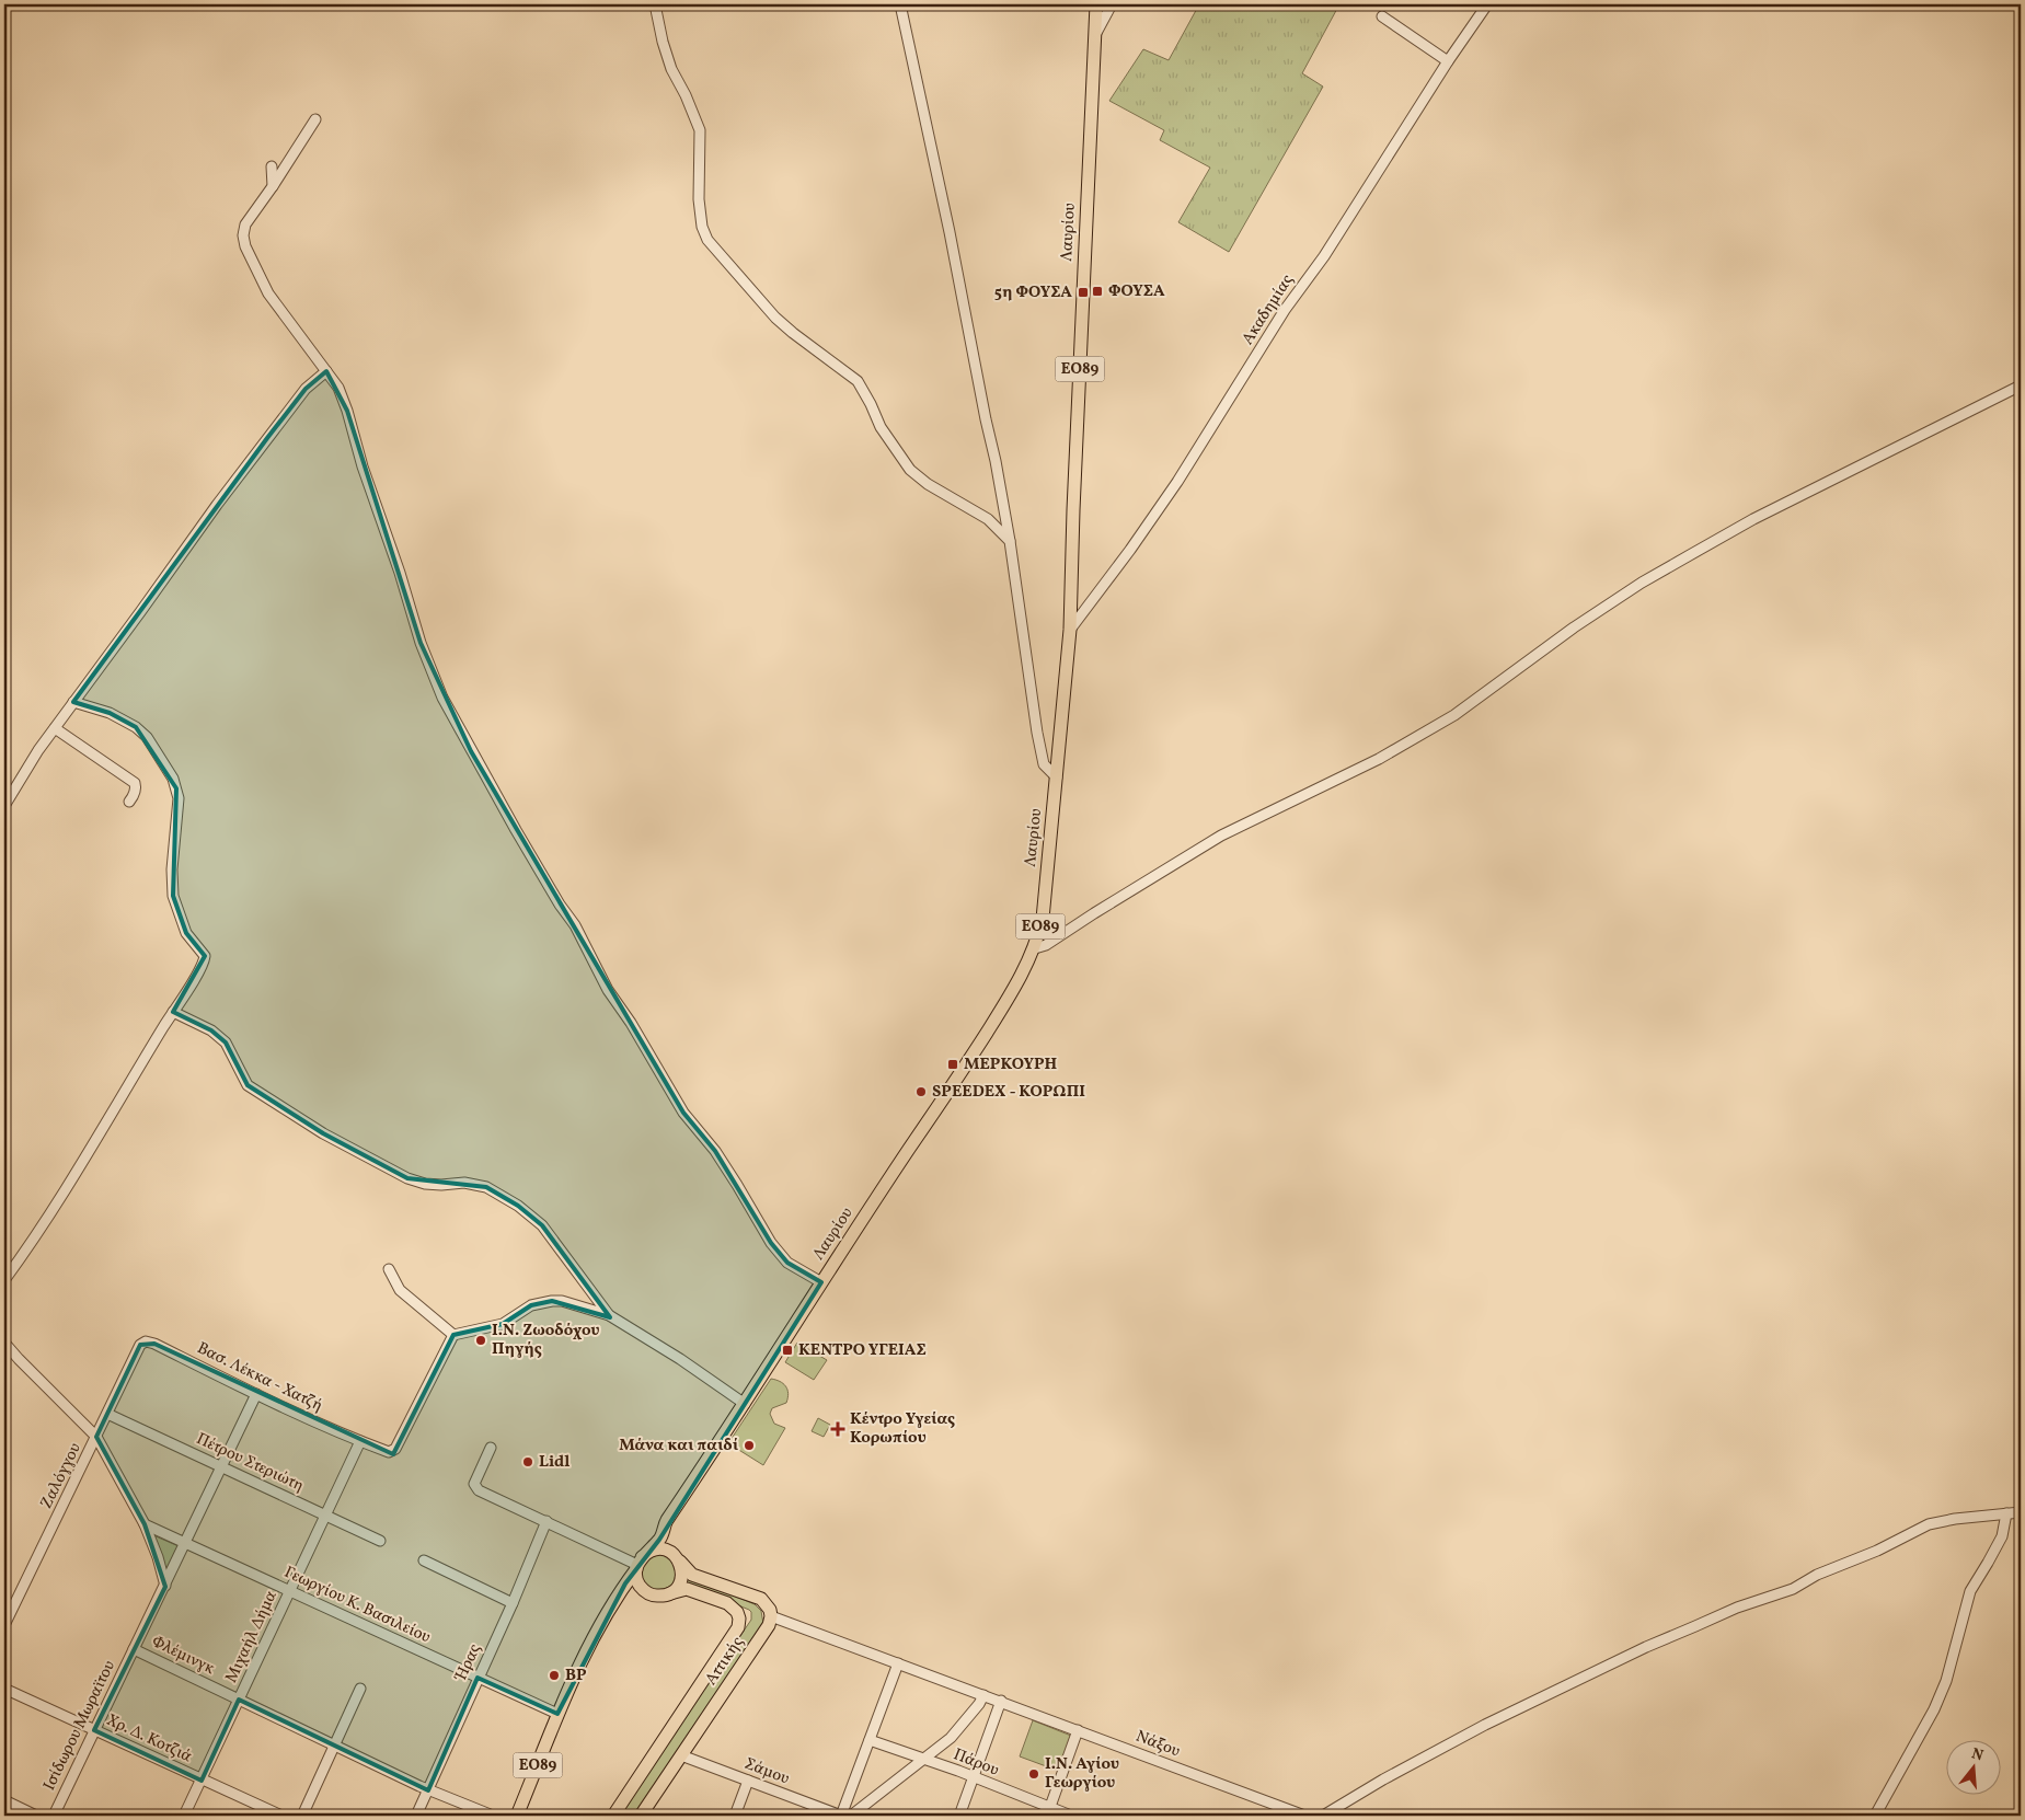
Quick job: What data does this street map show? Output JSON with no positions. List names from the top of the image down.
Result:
{
  "streets": {
    "main road": ["Λαυρίου", "ΕΟ89", "Αττικής"],
    "street": [
      "Ακαδημίας",
      "Βασ. Λέκκα - Χατζή",
      "Πέτρου Στεριώτη",
      "Ζαλόγγου",
      "Γεωργίου Κ. Βασιλείου",
      "Μιχαήλ Δήμα",
      "Φλέμινγκ",
      "Ήρας",
      "Ισίδωρου Μωραϊτου",
      "Χρ. Δ. Κοτζιά",
      "Νάξου",
      "Πάρου",
      "Σάμου"
    ]
  },
  "crossings": [
    ["Λαυρίου", "Ακαδημίας"],
    ["Λαυρίου", "ΕΟ89"],
    ["Λαυρίου", "Αττικής"],
    ["ΕΟ89", "Γεωργίου Κ. Βασιλείου"],
    ["ΕΟ89", "Αττικής"],
    ["Βασ. Λέκκα - Χατζή", "Ζαλόγγου"],
    ["Βασ. Λέκκα - Χατζή", "Μιχαήλ Δήμα"],
    ["Βασ. Λέκκα - Χατζή", "Φλέμινγκ"],
    ["Πέτρου Στεριώτη", "Ζαλόγγου"],
    ["Πέτρου Στεριώτη", "Μιχαήλ Δήμα"],
    ["Πέτρου Στεριώτη", "Φλέμινγκ"],
    ["Γεωργίου Κ. Βασιλείου", "Μιχαήλ Δήμα"],
    ["Γεωργίου Κ. Βασιλείου", "Φλέμινγκ"],
    ["Γεωργίου Κ. Βασιλείου", "Ήρας"],
    ["Μιχαήλ Δήμα", "Φλέμινγκ"],
    ["Μιχαήλ Δήμα", "Χρ. Δ. Κοτζιά"],
    ["Φλέμινγκ", "Ήρας"],
    ["Φλέμινγκ", "Ισίδωρου Μωραϊτου"],
    ["Αττικής", "Νάξου"],
    ["Αττικής", "Σάμου"],
    ["Ισίδωρου Μωραϊτου", "Χρ. Δ. Κοτζιά"]
  ],
  "places": {
    "transit": [
      "ΦΟΥΣΑ",
      "5η ΦΟΥΣΑ",
      "ΜΕΡΚΟΥΡΗ",
      "ΚΕΝΤΡΟ ΥΓΕΙΑΣ"
    ],
    "other": [
      "SPEEDEX - ΚΟΡΩΠΙ",
      "Ι.Ν. Ζωοδόχου Πηγής",
      "Μάνα και παιδί",
      "Lidl",
      "BP",
      "Ι.Ν. Αγίου Γεωργίου"
    ],
    "health": ["Κέντρο Υγείας Κορωπίου"]
  },
  "north": "top"
}
